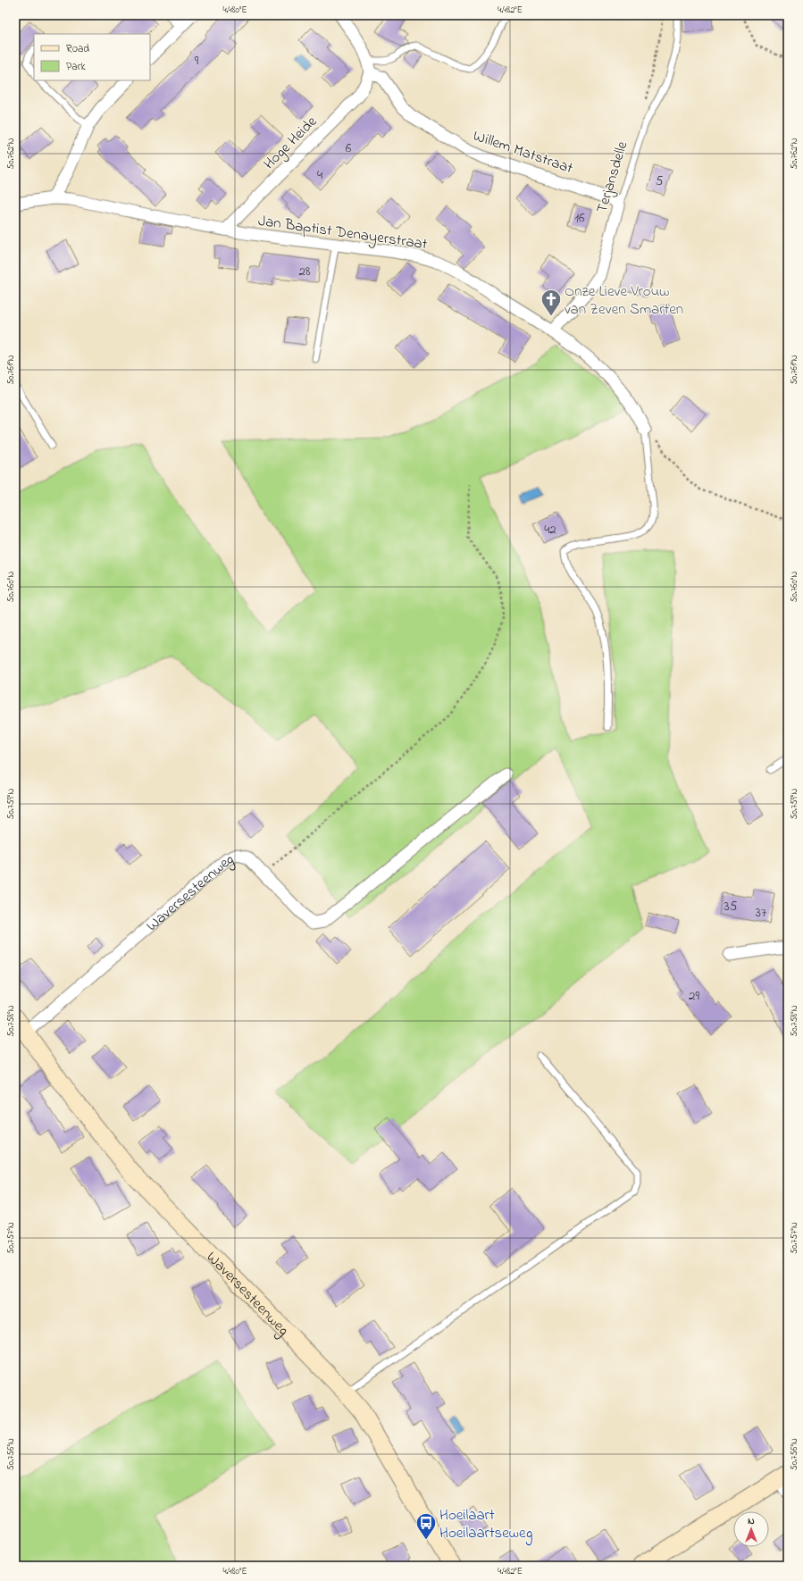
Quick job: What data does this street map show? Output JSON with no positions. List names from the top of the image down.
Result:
{
  "streets": {
    "street": [
      "Hoge Heide",
      "Willem Matstraat",
      "Terjansdelle",
      "Jan Baptist Denayerstraat",
      "Waversesteenweg"
    ]
  },
  "crossings": [
    ["Hoge Heide", "Willem Matstraat"],
    ["Hoge Heide", "Jan Baptist Denayerstraat"],
    ["Willem Matstraat", "Terjansdelle"],
    ["Terjansdelle", "Jan Baptist Denayerstraat"]
  ],
  "places": {
    "church": ["Onze Lieve Vrouw van Zeven Smarten"],
    "bus stop": ["Hoeilaart Hoeilaartseweg"]
  },
  "house_numbers": [
    "9",
    "6",
    "4",
    "5",
    "16",
    "28",
    "42",
    "35",
    "37",
    "29"
  ],
  "legend": ["Road", "Park"],
  "north": "top",
  "coordinates": [
    "4.480°E",
    "4.482°E",
    "50.762°N",
    "50.761°N",
    "50.760°N",
    "50.759°N",
    "50.758°N",
    "50.757°N",
    "50.756°N"
  ]
}
